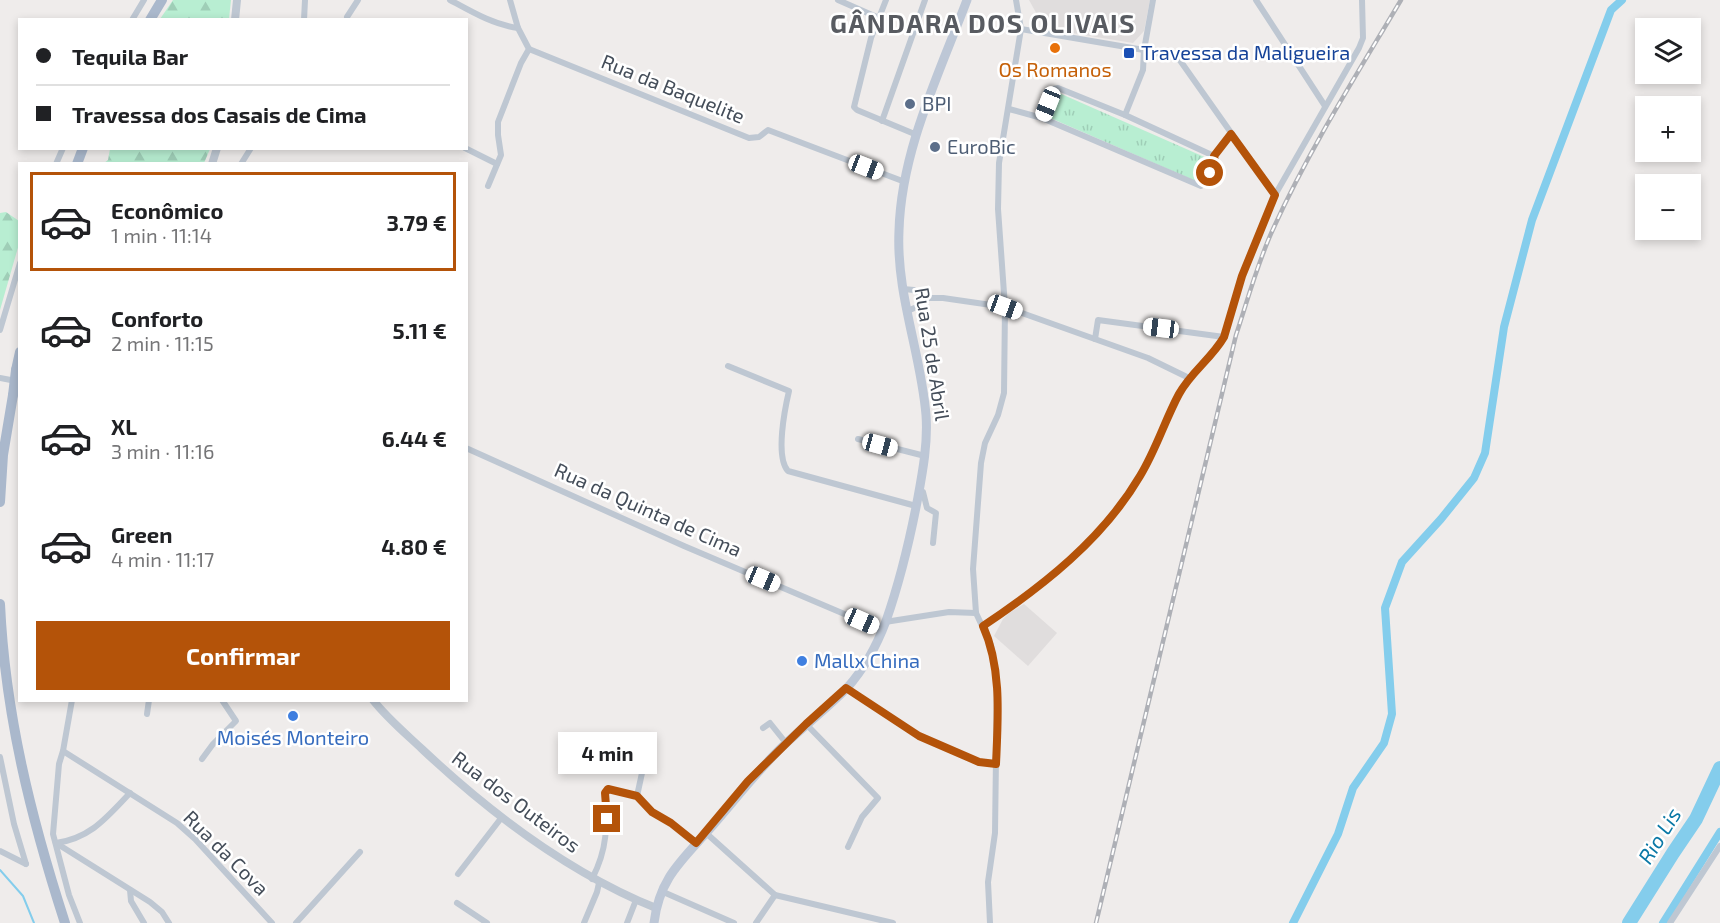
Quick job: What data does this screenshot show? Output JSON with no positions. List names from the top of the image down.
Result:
{
  "streets": {
    "main road": ["Rua 25 de Abril"],
    "street": [
      "Rua da Baquelite",
      "Rua da Quinta de Cima",
      "Rua dos Outeiros",
      "Rua da Cova"
    ]
  },
  "crossings": [
    ["Rua da Baquelite", "Rua 25 de Abril"],
    ["Rua 25 de Abril", "Rua da Quinta de Cima"],
    ["Rua 25 de Abril", "Rua dos Outeiros"]
  ],
  "districts": ["GÂNDARA DOS OLIVAIS"],
  "water": ["Rio Lis"],
  "places": {
    "other": [
      "Os Romanos",
      "BPI",
      "EuroBic",
      "Mallx China",
      "Moisés Monteiro"
    ],
    "transit": ["Travessa da Maligueira"]
  },
  "page": {
    "map_buttons": ["+", "−"],
    "banner": ["Tequila Bar", "Travessa dos Casais de Cima"],
    "list": [
      {
        "name": "Econômico",
        "note": "1 min · 11:14",
        "value": "3.79 €"
      },
      {
        "name": "Conforto",
        "note": "2 min · 11:15",
        "value": "5.11 €"
      },
      {
        "name": "XL",
        "note": "3 min · 11:16",
        "value": "6.44 €"
      },
      {
        "name": "Green",
        "note": "4 min · 11:17",
        "value": "4.80 €"
      }
    ],
    "buttons": "Confirmar",
    "bubble": "4 min"
  }
}
